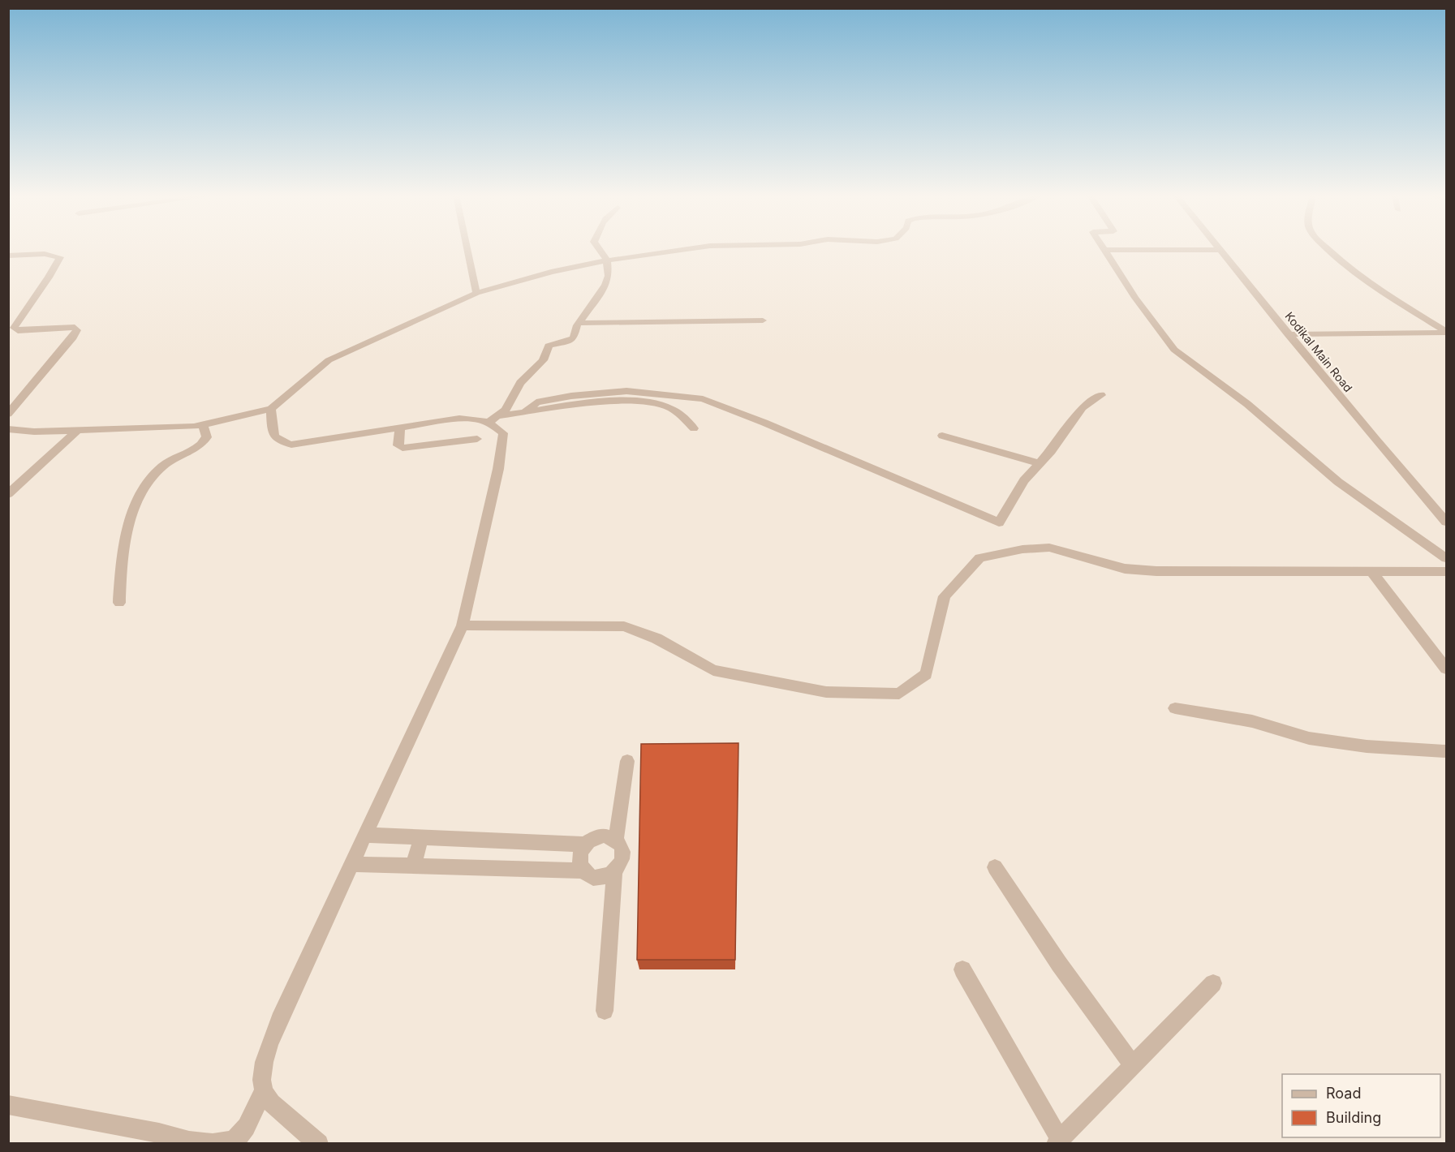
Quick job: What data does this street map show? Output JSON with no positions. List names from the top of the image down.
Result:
{
  "streets": {
    "street": ["Kodikal Main Road"]
  },
  "legend": ["Road", "Building"]
}
